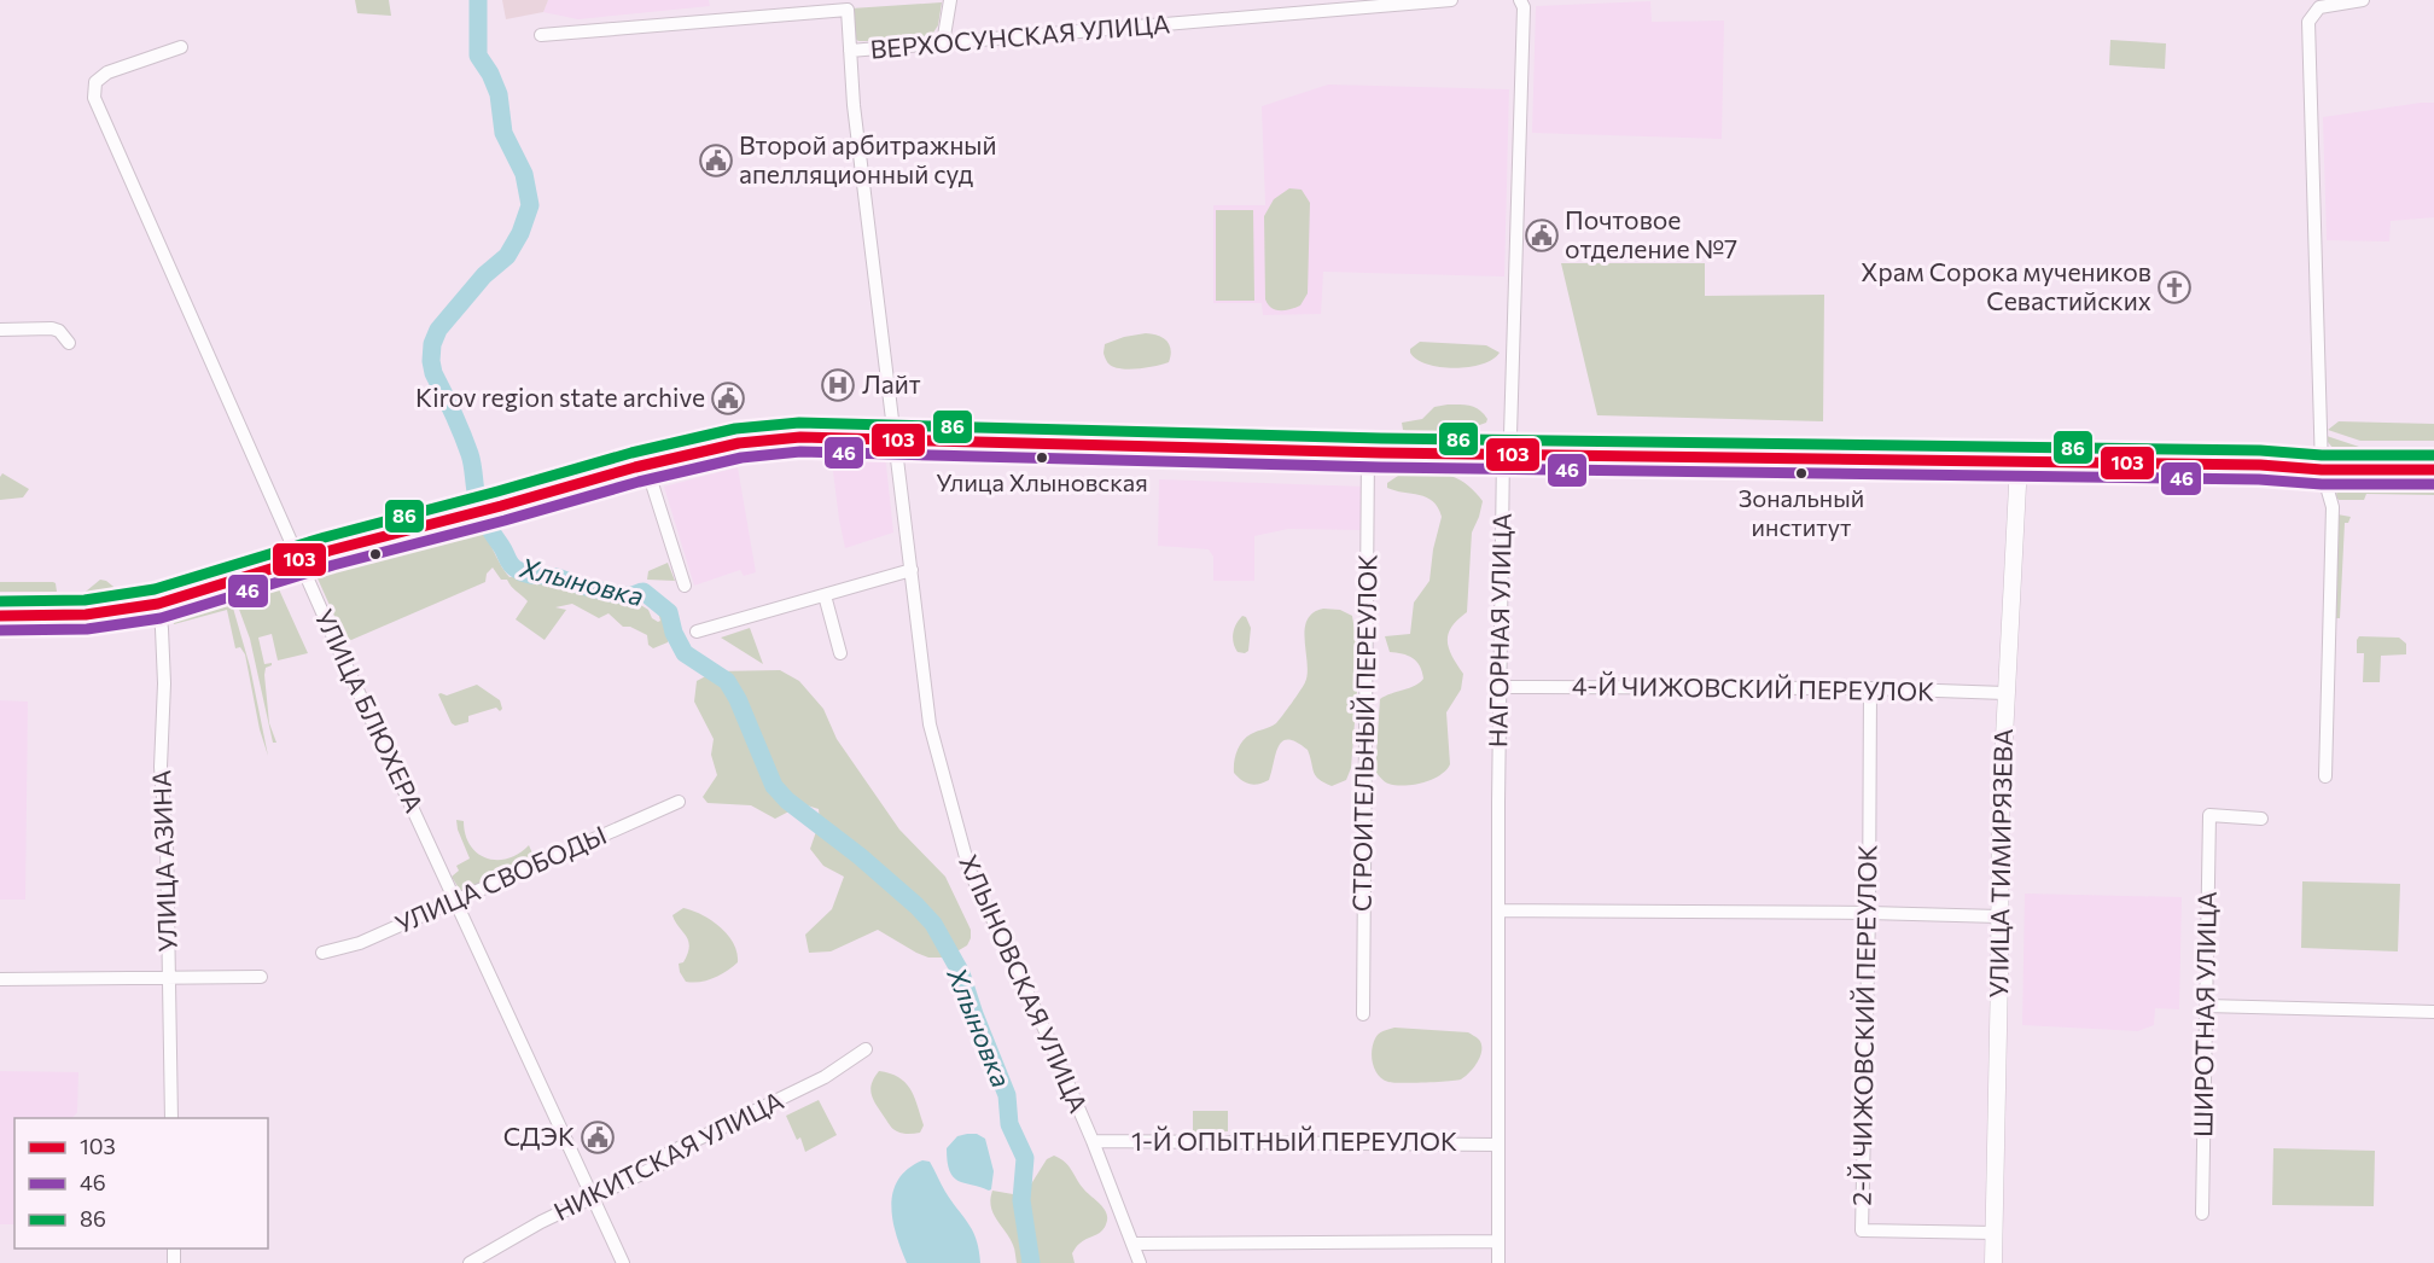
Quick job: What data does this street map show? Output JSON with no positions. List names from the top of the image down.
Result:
{
  "streets": {
    "main road": ["УЛИЦА ТИМИРЯЗЕВА"],
    "street": [
      "ВЕРХОСУНСКАЯ УЛИЦА",
      "НАГОРНАЯ УЛИЦА",
      "4-Й ЧИЖОВСКИЙ ПЕРЕУЛОК",
      "УЛИЦА БЛЮХЕРА",
      "СТРОИТЕЛЬНЫЙ ПЕРЕУЛОК",
      "УЛИЦА АЗИНА",
      "УЛИЦА СВОБОДЫ",
      "ХЛЫНОВСКАЯ УЛИЦА",
      "ШИРОТНАЯ УЛИЦА",
      "2-Й ЧИЖОВСКИЙ ПЕРЕУЛОК",
      "1-Й ОПЫТНЫЙ ПЕРЕУЛОК",
      "НИКИТСКАЯ УЛИЦА"
    ]
  },
  "crossings": [
    ["ВЕРХОСУНСКАЯ УЛИЦА", "ХЛЫНОВСКАЯ УЛИЦА"],
    ["НАГОРНАЯ УЛИЦА", "4-Й ЧИЖОВСКИЙ ПЕРЕУЛОК"],
    ["НАГОРНАЯ УЛИЦА", "1-Й ОПЫТНЫЙ ПЕРЕУЛОК"],
    ["4-Й ЧИЖОВСКИЙ ПЕРЕУЛОК", "УЛИЦА ТИМИРЯЗЕВА"],
    ["4-Й ЧИЖОВСКИЙ ПЕРЕУЛОК", "2-Й ЧИЖОВСКИЙ ПЕРЕУЛОК"],
    ["УЛИЦА БЛЮХЕРА", "УЛИЦА СВОБОДЫ"],
    ["УЛИЦА БЛЮХЕРА", "НИКИТСКАЯ УЛИЦА"],
    ["УЛИЦА ТИМИРЯЗЕВА", "2-Й ЧИЖОВСКИЙ ПЕРЕУЛОК"],
    ["ХЛЫНОВСКАЯ УЛИЦА", "1-Й ОПЫТНЫЙ ПЕРЕУЛОК"]
  ],
  "water": ["Хлыновка"],
  "places": {
    "public building": [
      "Второй арбитражный апелляционный суд",
      "Почтовое отделение №7",
      "Kirov region state archive",
      "СДЭК"
    ],
    "church": ["Храм Сорока мучеников Севастийских"],
    "hospital": ["Лайт"],
    "other": ["Улица Хлыновская", "Зональный институт"]
  },
  "lines": ["transit line 86", "transit line 103", "transit line 46"],
  "legend": ["103", "46", "86"]
}
